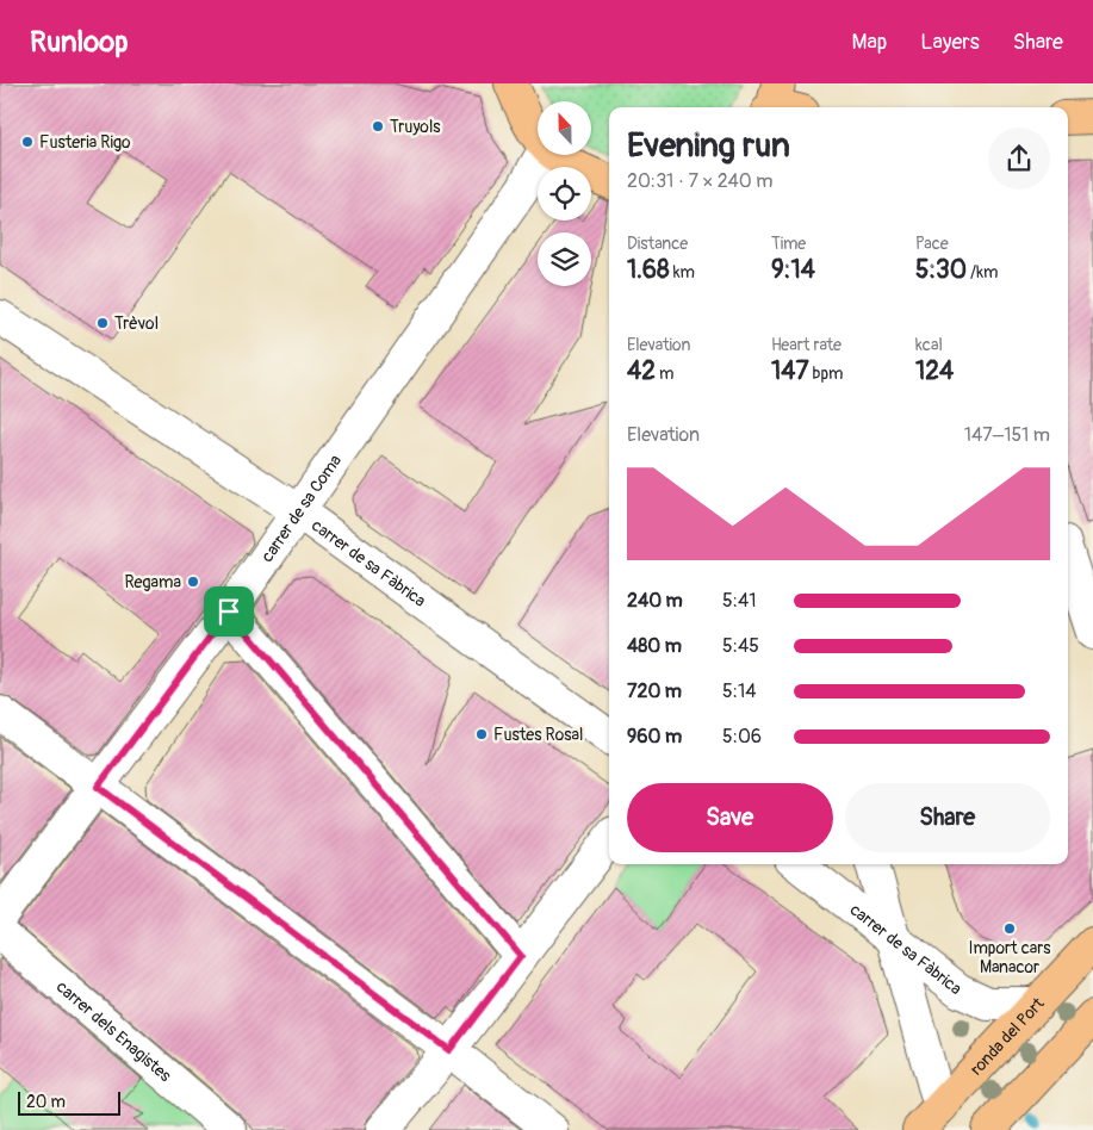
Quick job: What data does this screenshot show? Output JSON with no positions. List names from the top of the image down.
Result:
{
  "streets": {
    "main road": ["ronda del Port"],
    "street": ["carrer de sa Coma", "carrer de sa Fàbrica", "carrer dels Enagistes"]
  },
  "crossings": [
    ["carrer de sa Coma", "carrer de sa Fàbrica"],
    ["carrer de sa Fàbrica", "ronda del Port"]
  ],
  "places": [
    "Truyols",
    "Fusteria Rigo",
    "Trèvol",
    "Regama",
    "Fustes Rosal",
    "Import cars Manacor"
  ],
  "scale_bar": "20 m",
  "north": "top",
  "page": {
    "header": "Runloop",
    "nav": ["Map", "Layers", "Share"],
    "heading": ["Evening run", "20:31 · 7 × 240 m"],
    "stats": [
      ["Distance", "1.68 km"],
      ["Time", "9:14"],
      ["Pace", "5:30 /km"],
      ["Elevation", "42 m"],
      ["Heart rate", "147 bpm"],
      ["kcal", "124"]
    ],
    "chart": ["Elevation", "147–151 m"],
    "list": [
      {
        "name": "240 m",
        "note": "5:41"
      },
      {
        "name": "480 m",
        "note": "5:45"
      },
      {
        "name": "720 m",
        "note": "5:14"
      },
      {
        "name": "960 m",
        "note": "5:06"
      }
    ],
    "buttons": ["Save", "Share"],
    "scale": "20 m"
  }
}
